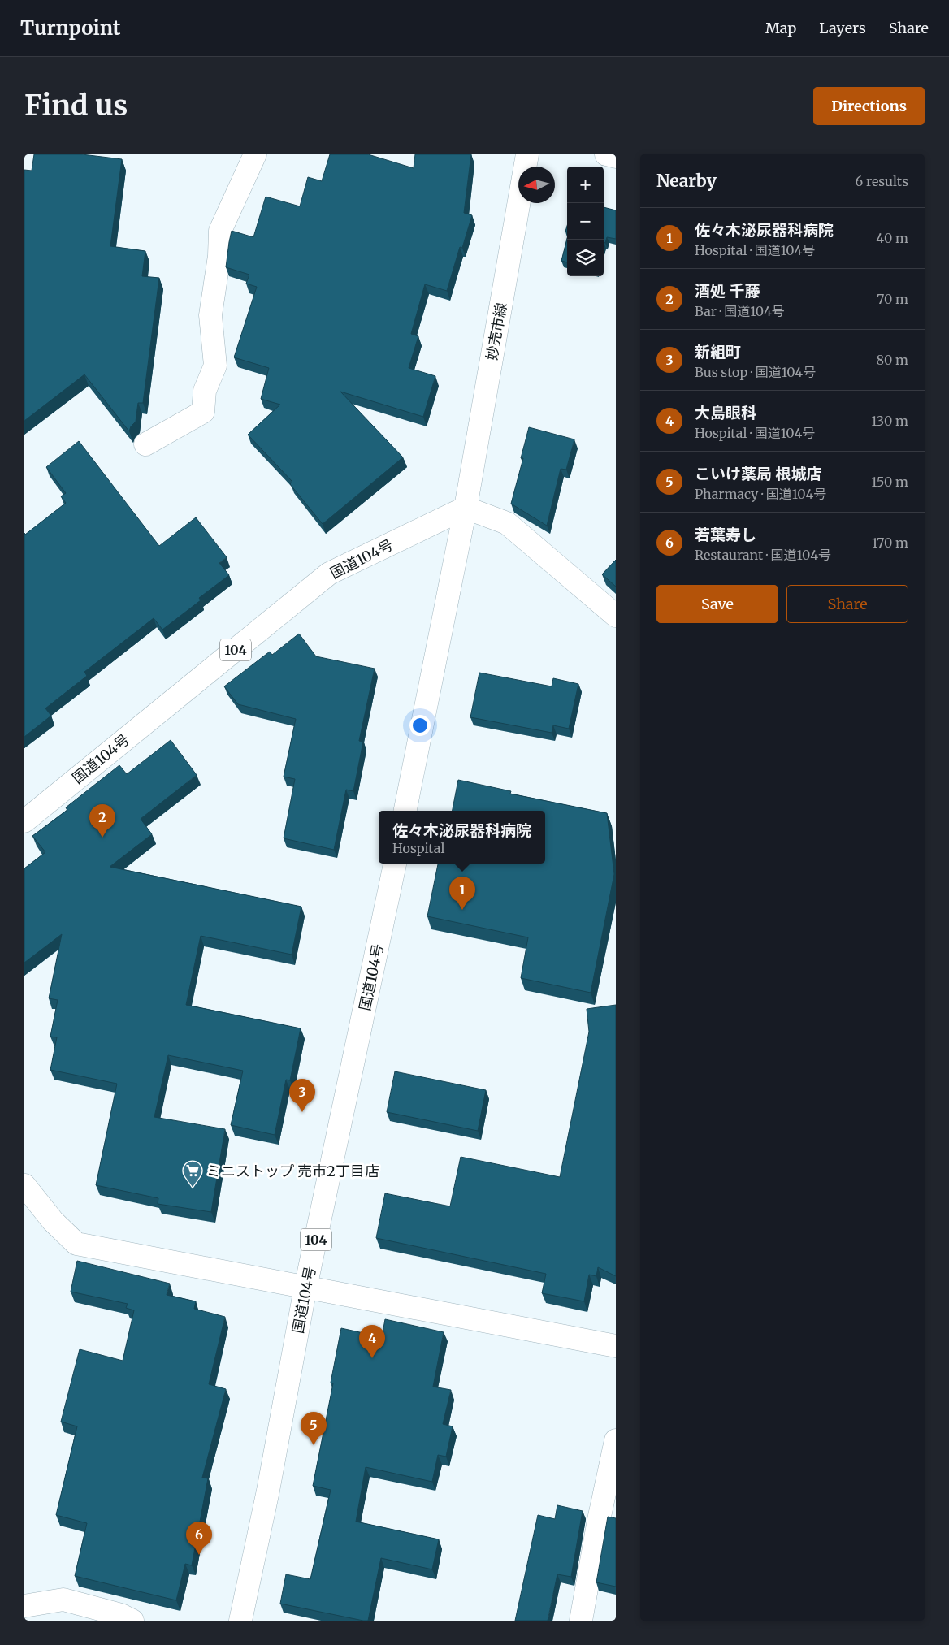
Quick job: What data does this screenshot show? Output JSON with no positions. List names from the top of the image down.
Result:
{
  "streets": {
    "main road": ["妙売市線", "国道104号", "104"]
  },
  "crossings": [
    ["妙売市線", "国道104号"]
  ],
  "places": {
    "supermarket": ["ミニストップ 売市2丁目店"]
  },
  "north": "left",
  "page": {
    "header": "Turnpoint",
    "nav": ["Map", "Layers", "Share"],
    "buttons": [
      "Directions",
      ["Save", "Share"]
    ],
    "title": "Find us",
    "heading": ["Nearby", "6 results"],
    "map_buttons": ["+", "−"],
    "list": [
      {
        "mark": "1",
        "name": "佐々木泌尿器科病院",
        "note": "Hospital · 国道104号",
        "value": "40 m"
      },
      {
        "mark": "2",
        "name": "酒処 千藤",
        "note": "Bar · 国道104号",
        "value": "70 m"
      },
      {
        "mark": "3",
        "name": "新組町",
        "note": "Bus stop · 国道104号",
        "value": "80 m"
      },
      {
        "mark": "4",
        "name": "大島眼科",
        "note": "Hospital · 国道104号",
        "value": "130 m"
      },
      {
        "mark": "5",
        "name": "こいけ薬局 根城店",
        "note": "Pharmacy · 国道104号",
        "value": "150 m"
      },
      {
        "mark": "6",
        "name": "若葉寿し",
        "note": "Restaurant · 国道104号",
        "value": "170 m"
      }
    ],
    "pins": [
      "2",
      "1",
      "3",
      "4",
      "5",
      "6"
    ],
    "popup": ["佐々木泌尿器科病院", "Hospital"]
  }
}
